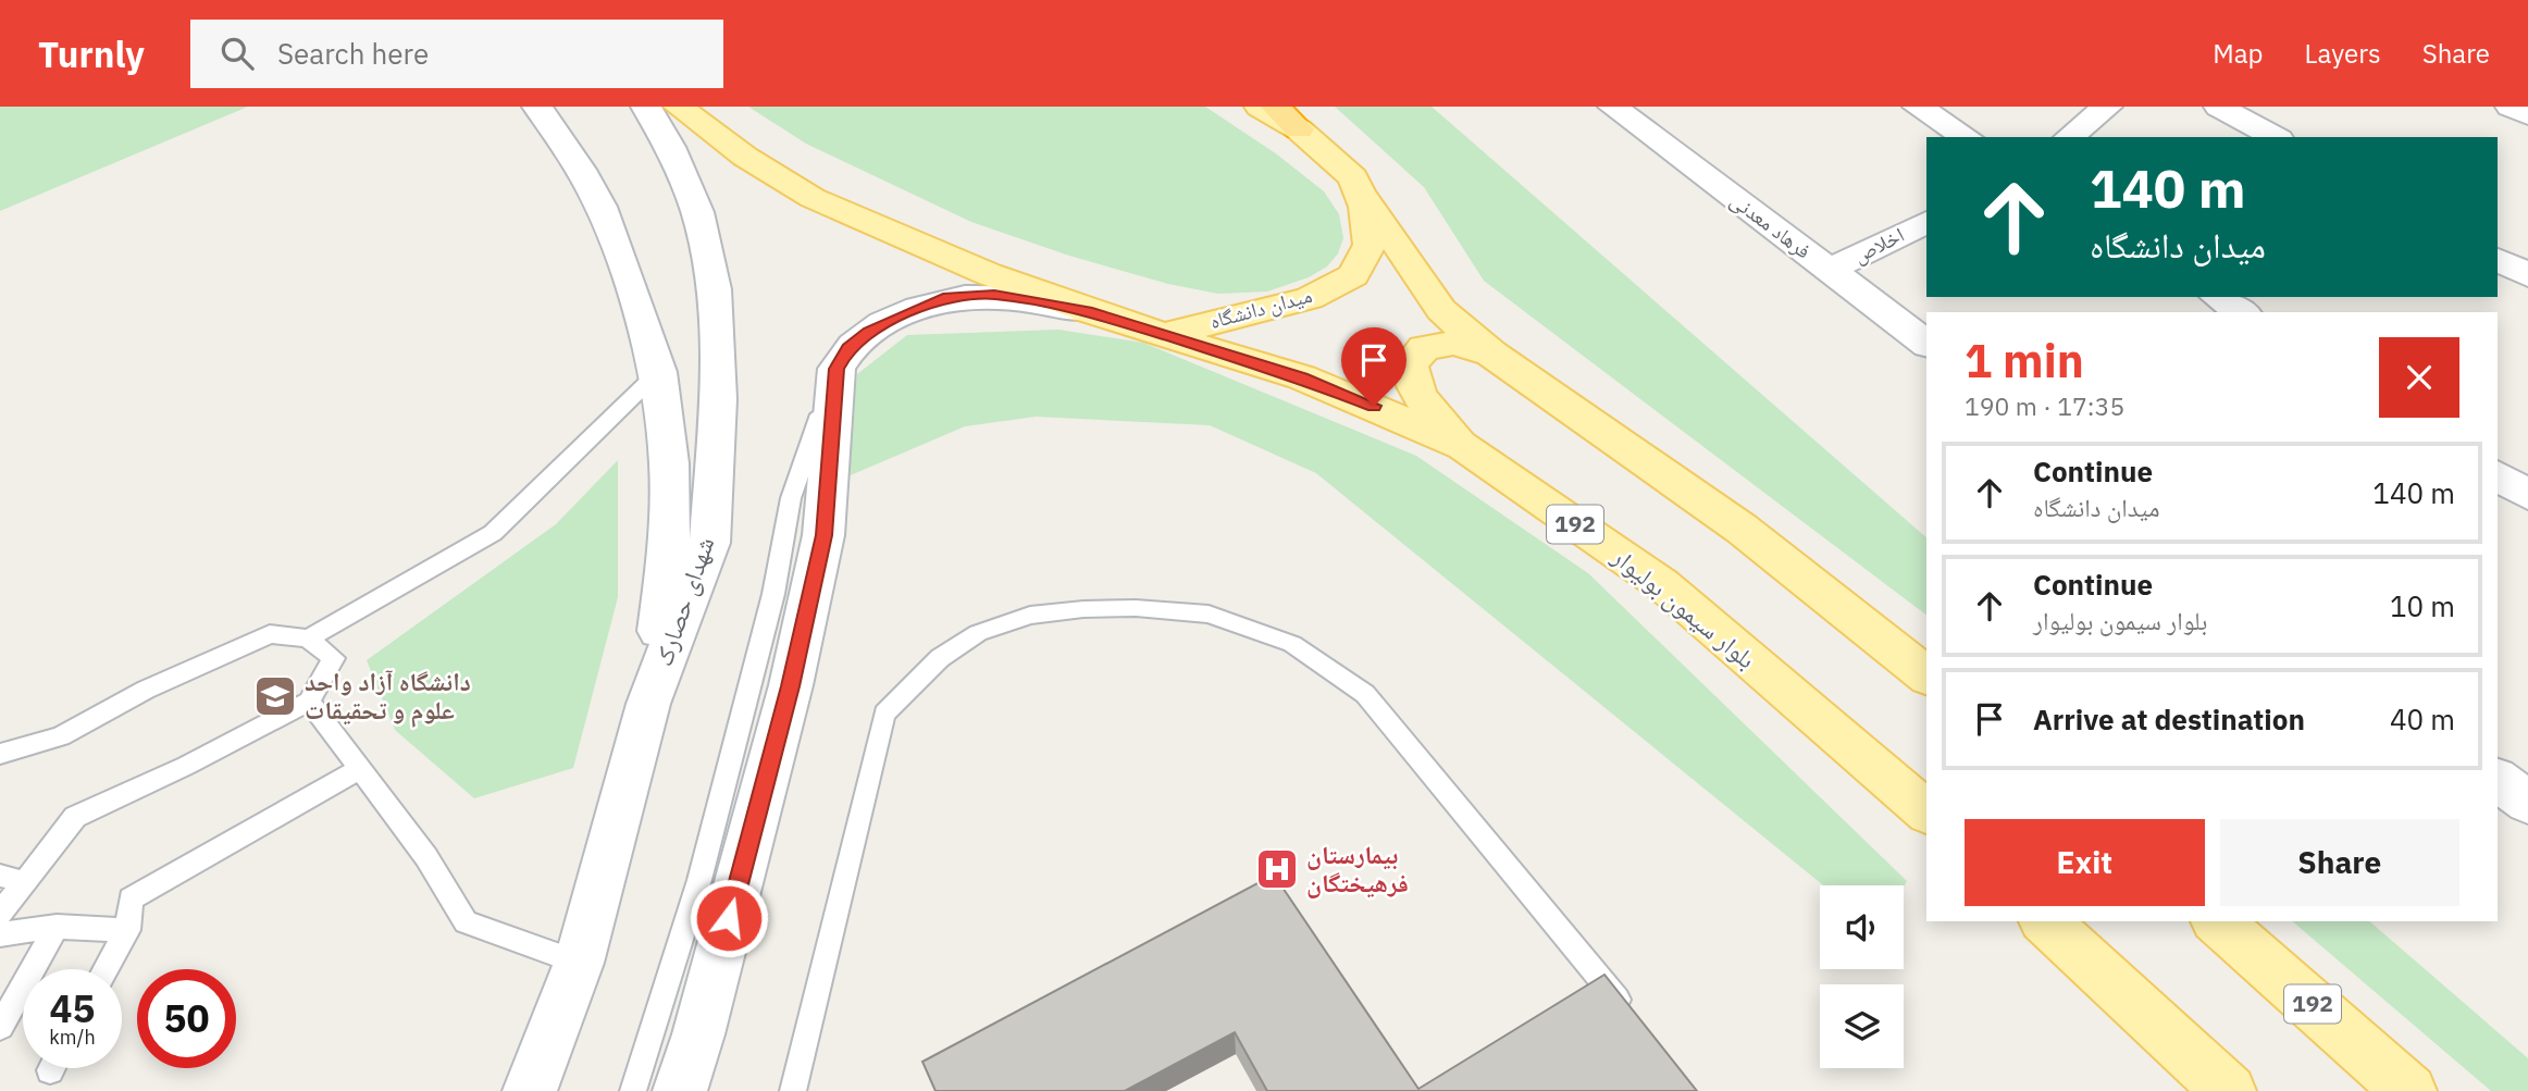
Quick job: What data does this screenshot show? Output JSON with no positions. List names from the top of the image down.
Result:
{
  "streets": {
    "main road": [
      "فرهاد معدنی",
      "اخلاص",
      "میدان دانشگاه",
      "192",
      "شهدای حصارک",
      "بلوار سیمون بولیوار"
    ]
  },
  "crossings": [
    ["فرهاد معدنی", "اخلاص"],
    ["میدان دانشگاه", "بلوار سیمون بولیوار"]
  ],
  "places": {
    "school or university": ["دانشگاه آزاد واحد علوم و تحقیقات"],
    "hospital": ["بیمارستان فرهیختگان"]
  },
  "page": {
    "header": "Turnly",
    "search": "Search here",
    "nav": ["Map", "Layers", "Share"],
    "turn": ["140 m", "میدان دانشگاه"],
    "heading": ["1 min", "190 m · 17:35"],
    "list": [
      {
        "name": "Continue",
        "note": "میدان دانشگاه",
        "value": "140 m"
      },
      {
        "name": "Continue",
        "note": "بلوار سیمون بولیوار",
        "value": "10 m"
      },
      {
        "name": "Arrive at destination",
        "value": "40 m"
      }
    ],
    "buttons": ["Exit", "Share"],
    "speed": "45 km/h",
    "limit": "50"
  }
}
